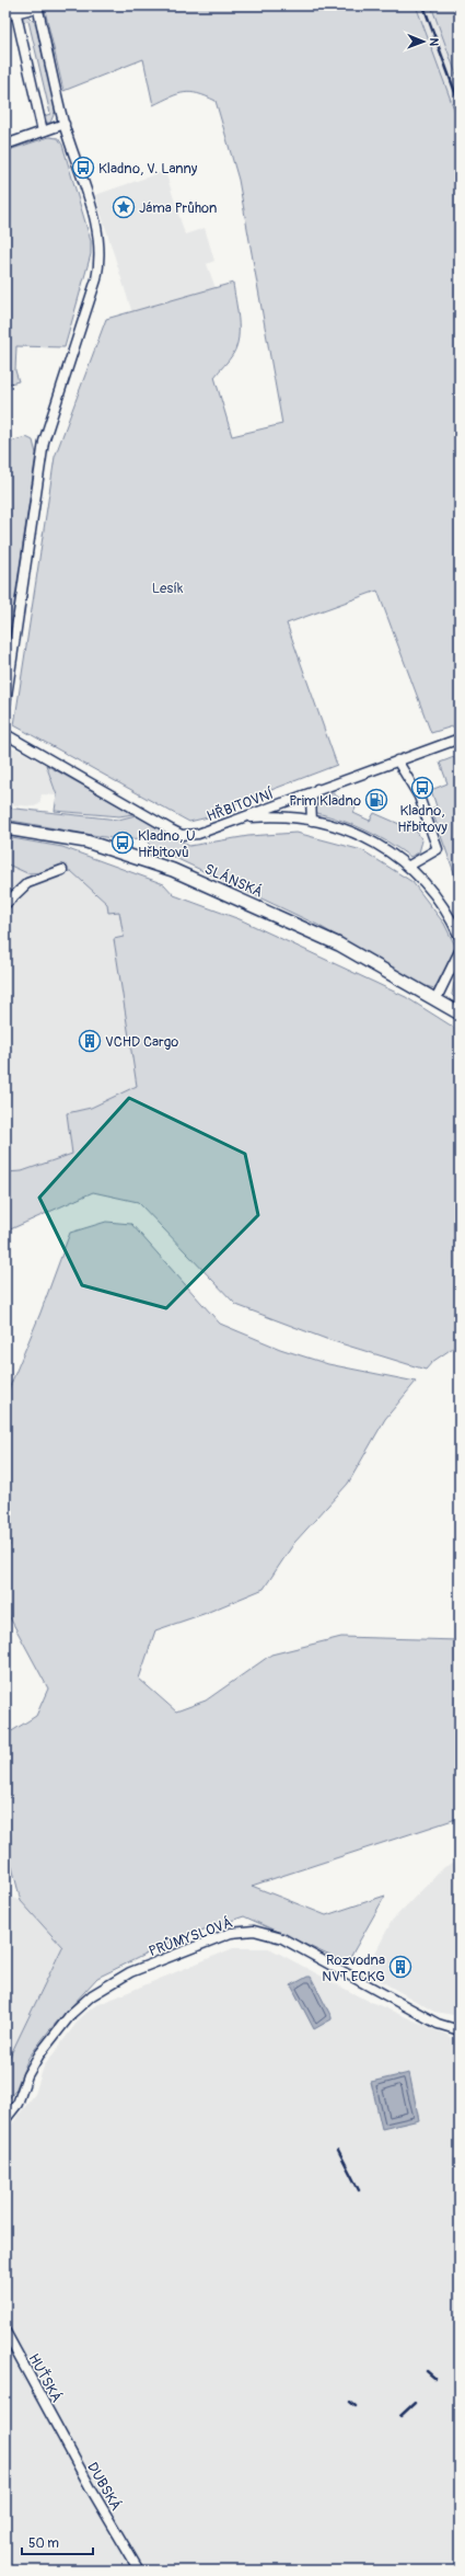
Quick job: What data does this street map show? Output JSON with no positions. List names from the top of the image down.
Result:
{
  "streets": {
    "main road": ["SLÁNSKÁ"],
    "street": [
      "HŘBITOVNÍ",
      "PRŮMYSLOVÁ",
      "HUŤSKÁ",
      "DUBSKÁ"
    ]
  },
  "crossings": [
    ["HUŤSKÁ", "DUBSKÁ"]
  ],
  "parks": ["Lesík"],
  "places": {
    "bus stop": ["Kladno, V. Lanny", "Kladno, Hřbitovy", "Kladno, U Hřbitovů"],
    "place": ["Jáma Průhon"],
    "fuel station": ["Prim Kladno"],
    "building": ["VCHD Cargo", "Rozvodna NVT ECKG"]
  },
  "scale_bar": "50 m",
  "north": "right"
}
